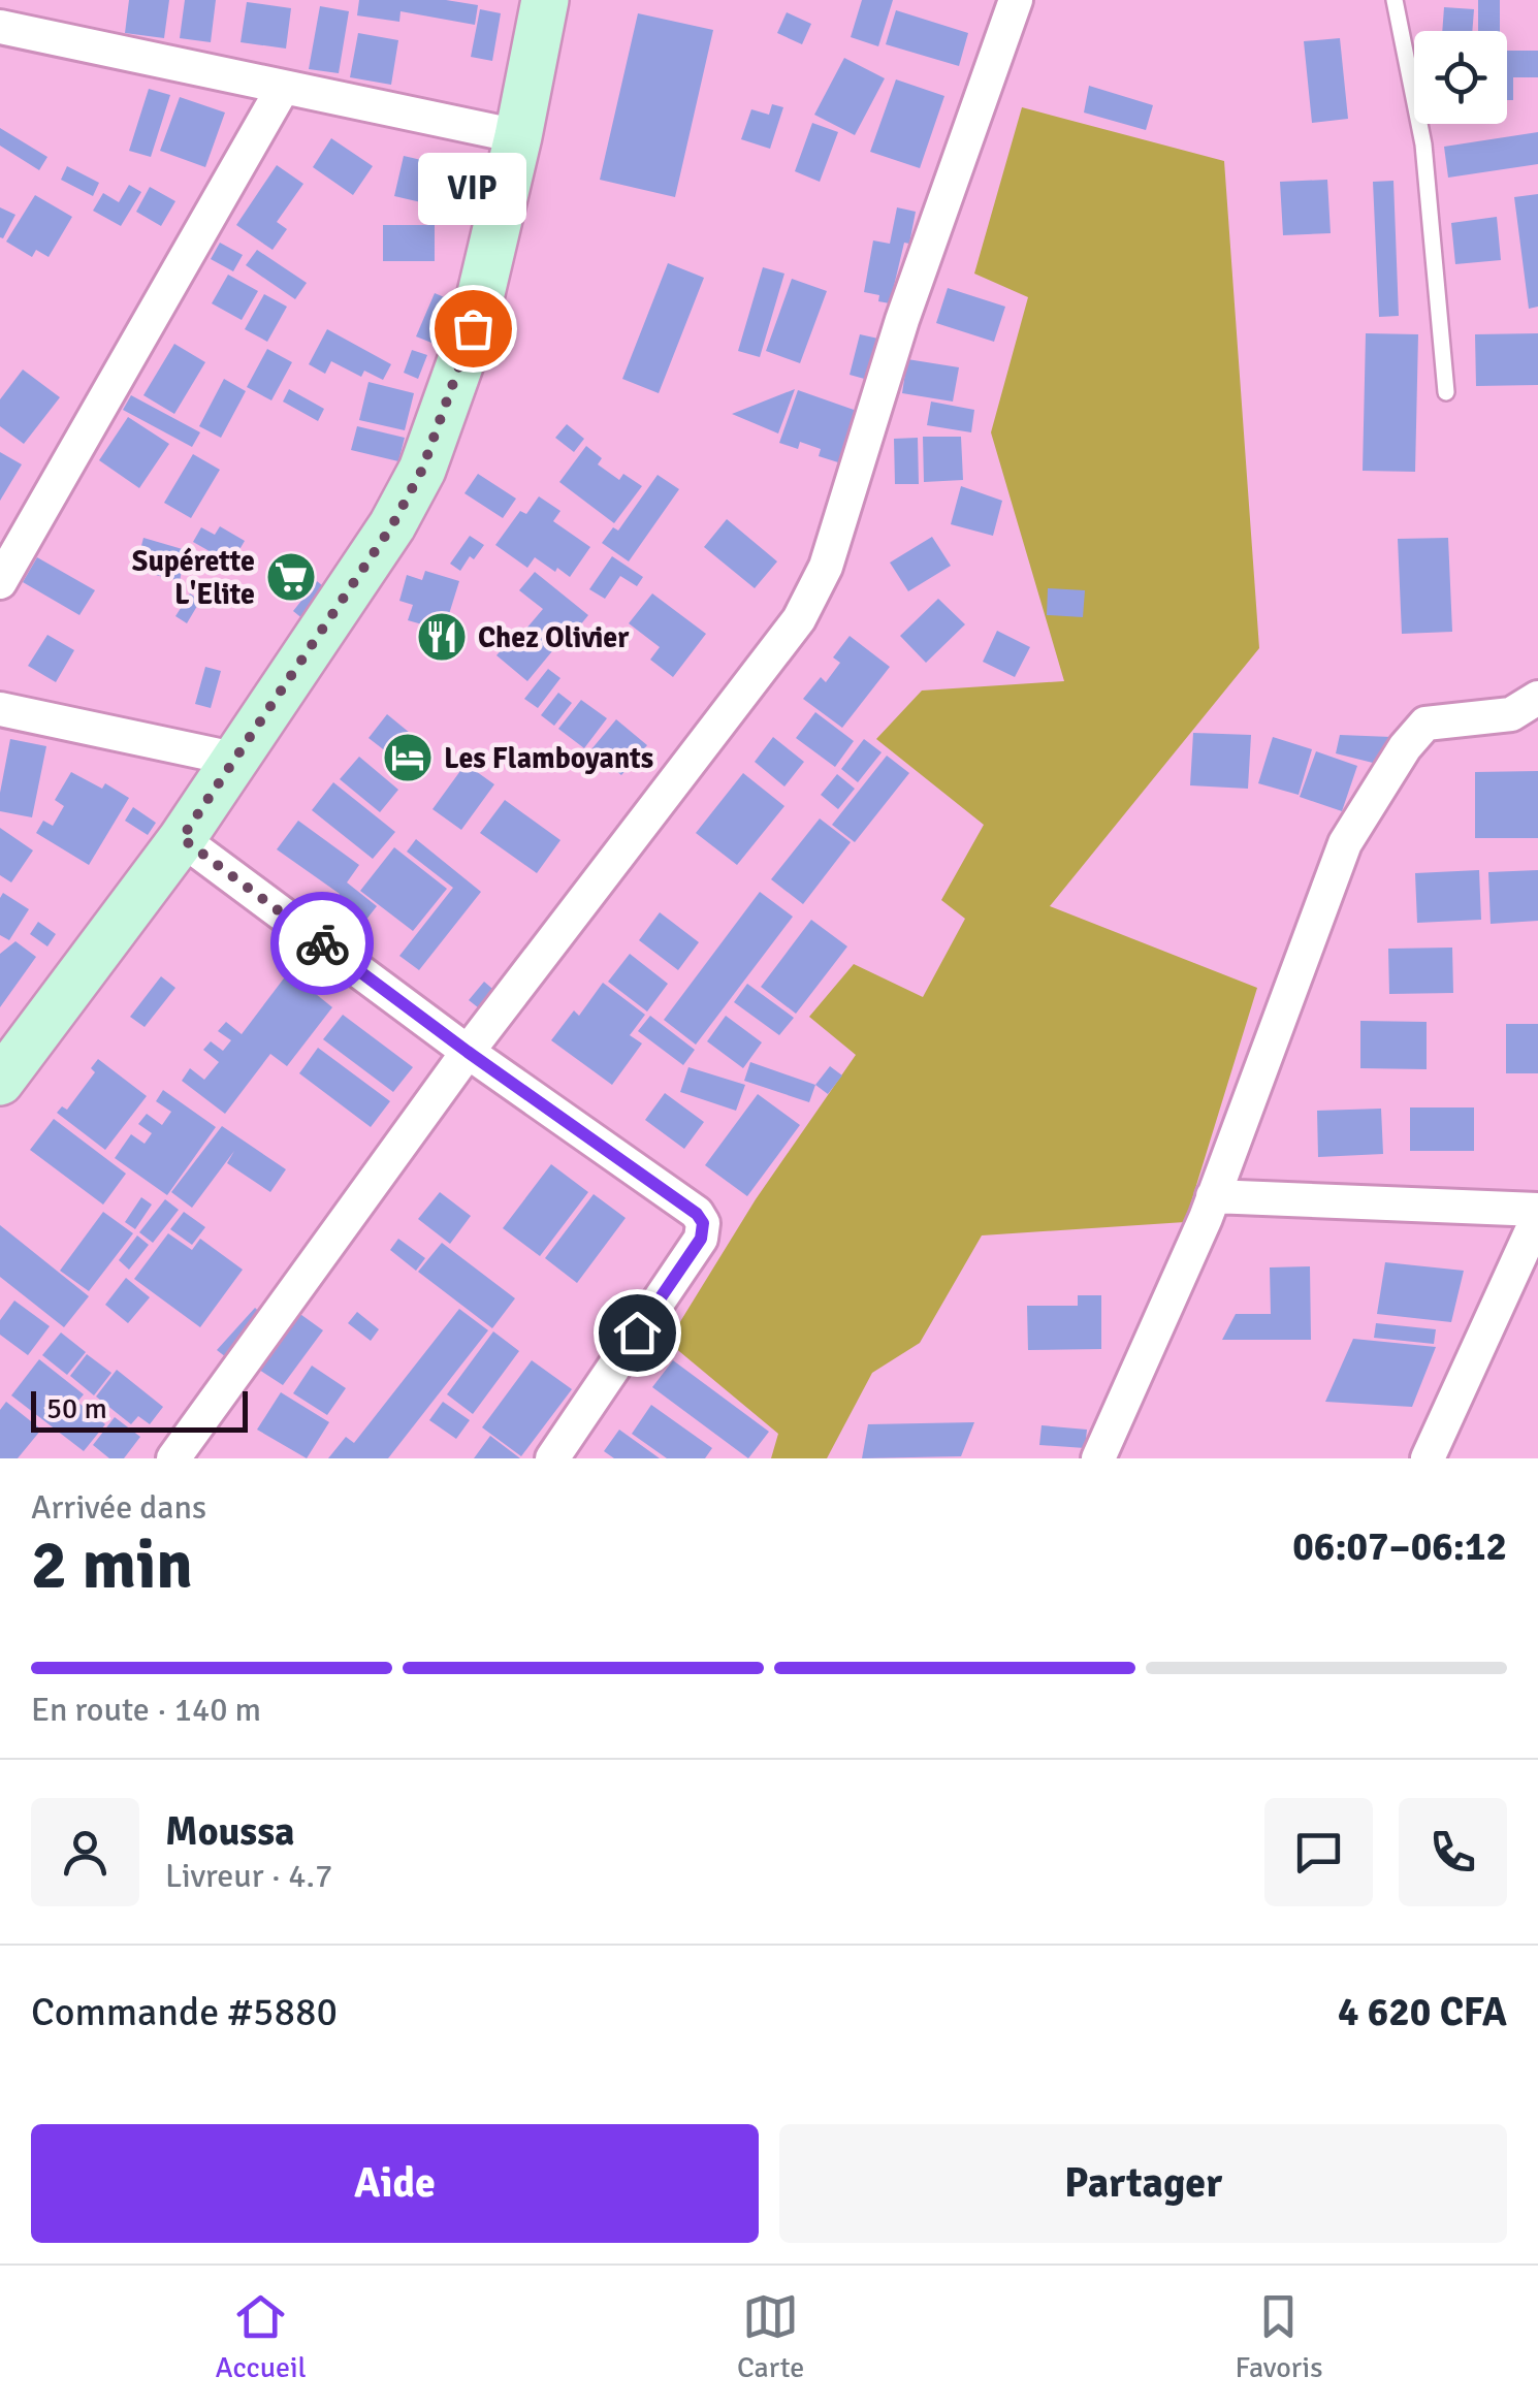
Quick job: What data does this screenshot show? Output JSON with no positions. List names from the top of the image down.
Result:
{
  "places": {
    "other": ["VIP"],
    "supermarket": ["Supérette L'Elite"],
    "restaurant": ["Chez Olivier"],
    "hotel": ["Les Flamboyants"]
  },
  "scale_bar": "50 m",
  "page": {
    "bubble": "VIP",
    "scale": "50 m",
    "heading": ["2 min", "Arrivée dans", "06:07–06:12"],
    "panel": [
      "Moussa",
      "Livreur · 4.7",
      "Commande #5880",
      "4 620 CFA"
    ],
    "bar": "En route · 140 m",
    "buttons": ["Aide", "Partager"],
    "tabs": ["Accueil", "Carte", "Favoris"]
  }
}
